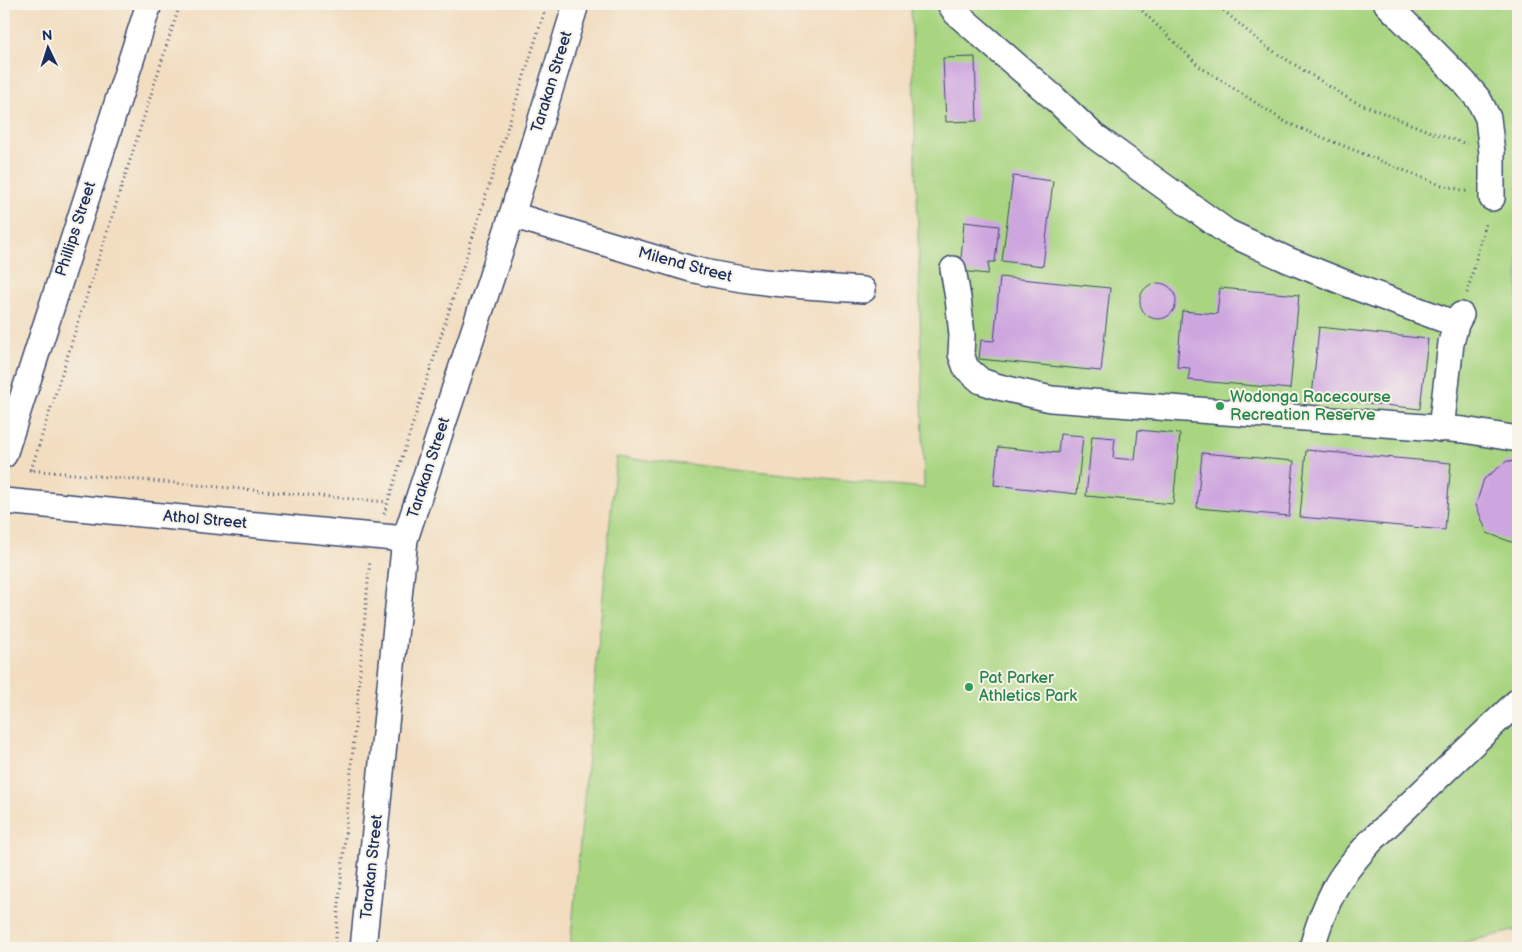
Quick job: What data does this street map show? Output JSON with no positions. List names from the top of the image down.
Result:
{
  "streets": {
    "street": [
      "Tarakan Street",
      "Phillips Street",
      "Milend Street",
      "Athol Street"
    ]
  },
  "crossings": [
    ["Tarakan Street", "Milend Street"],
    ["Tarakan Street", "Athol Street"]
  ],
  "places": ["Wodonga Racecourse Recreation Reserve", "Pat Parker Athletics Park"],
  "north": "top"
}
